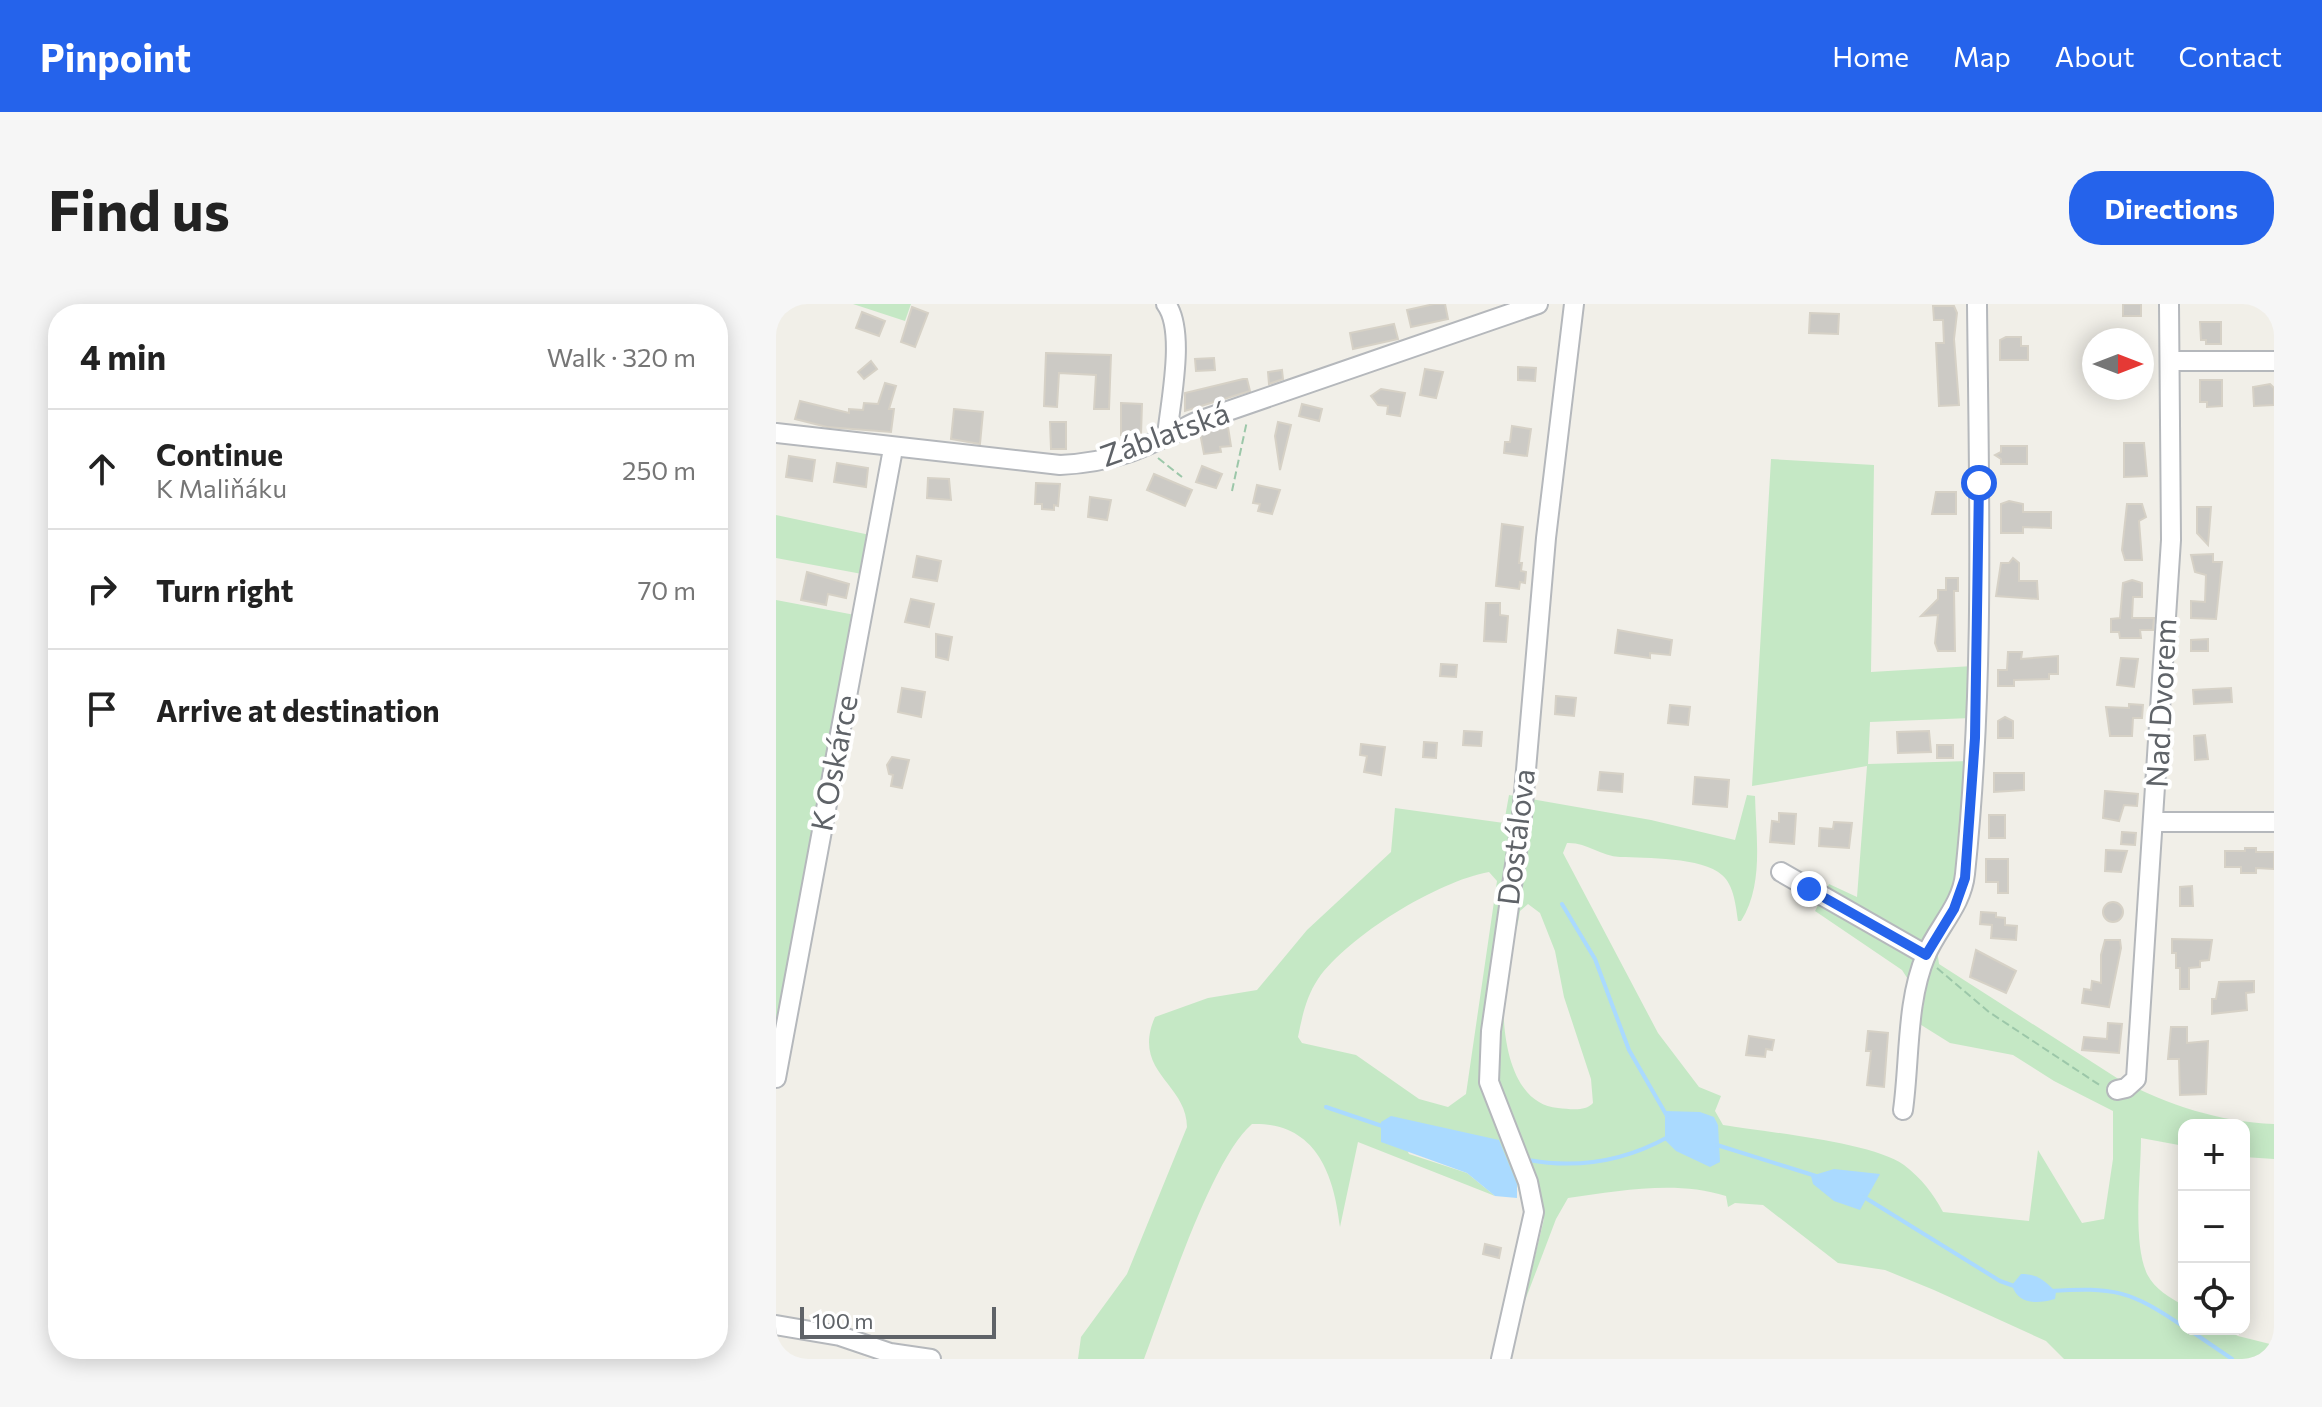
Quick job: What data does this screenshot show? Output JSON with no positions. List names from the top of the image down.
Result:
{
  "streets": {
    "street": [
      "Záblatská",
      "Nad Dvorem",
      "K Oskárce",
      "Dostálova"
    ]
  },
  "crossings": [
    ["Záblatská", "K Oskárce"]
  ],
  "scale_bar": "100 m",
  "north": "right",
  "page": {
    "header": "Pinpoint",
    "nav": [
      "Home",
      "Map",
      "About",
      "Contact"
    ],
    "buttons": "Directions",
    "title": "Find us",
    "heading": ["4 min", "Walk · 320 m"],
    "list": [
      ["Continue", "K Maliňáku", "250 m"],
      ["Turn right", "70 m"],
      "Arrive at destination"
    ],
    "map_buttons": ["+", "−"],
    "scale": "100 m"
  }
}
